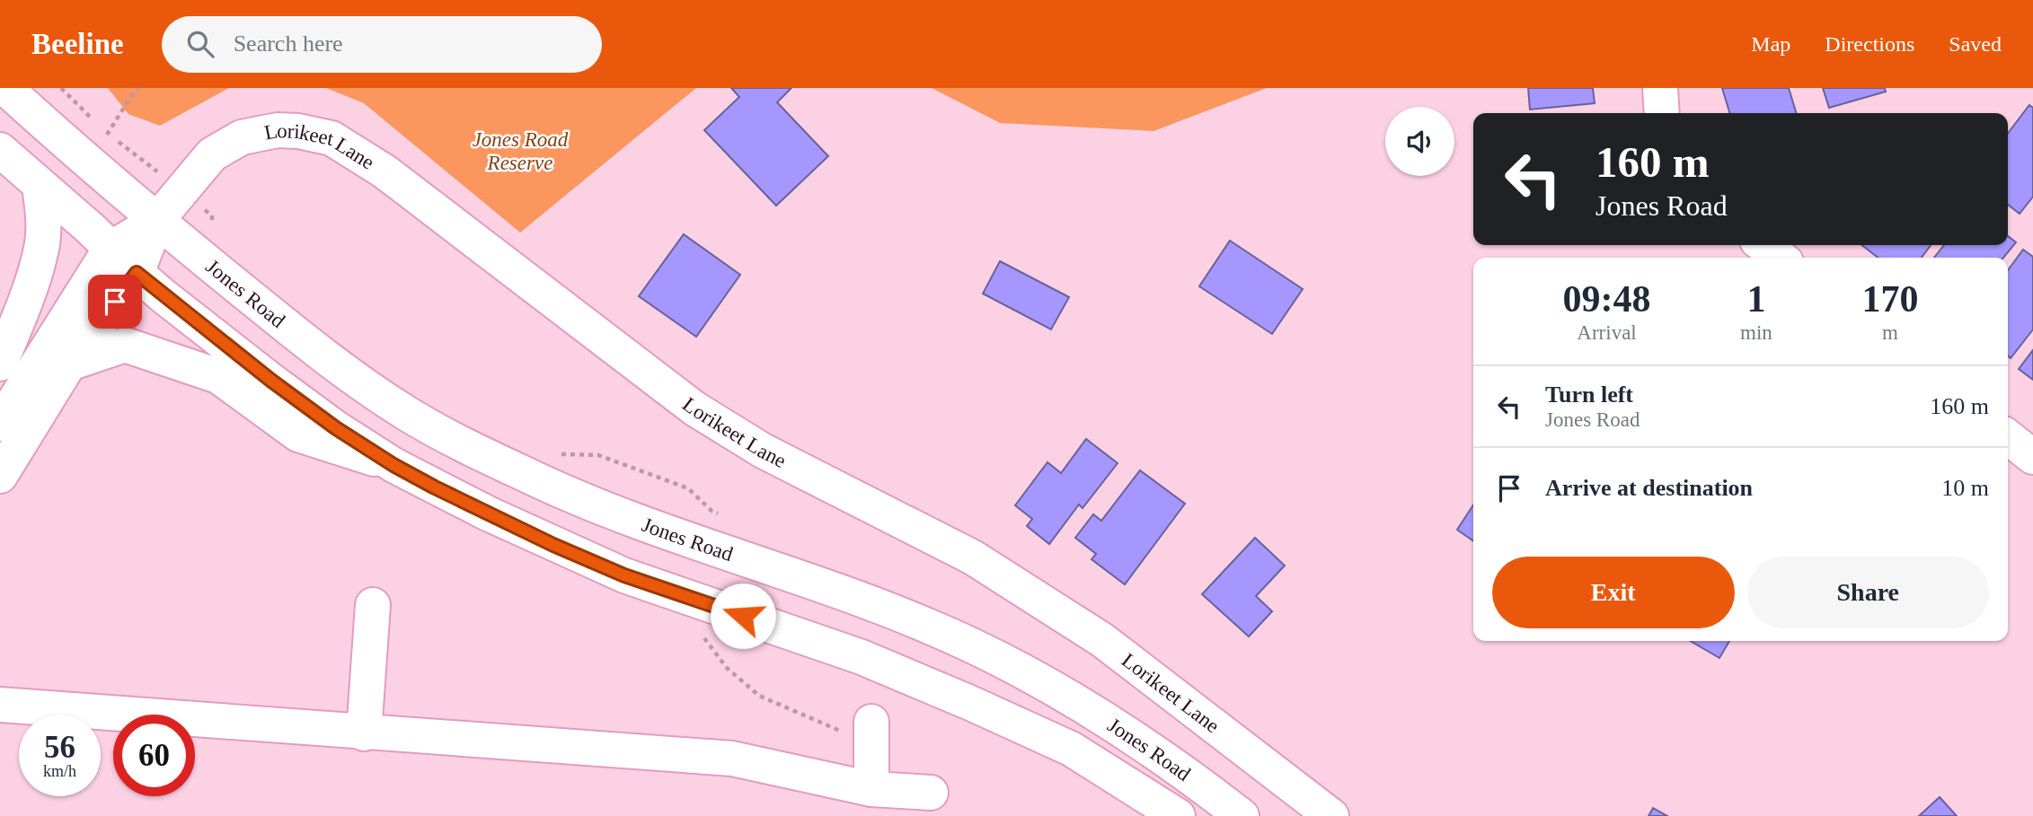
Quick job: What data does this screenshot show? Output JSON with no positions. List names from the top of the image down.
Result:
{
  "streets": {
    "street": ["Lorikeet Lane", "Jones Road"]
  },
  "crossings": [
    ["Lorikeet Lane", "Jones Road"]
  ],
  "parks": ["Jones Road Reserve"],
  "page": {
    "header": "Beeline",
    "search": "Search here",
    "nav": ["Map", "Directions", "Saved"],
    "turn": ["160 m", "Jones Road"],
    "eta": [
      "09:48",
      "Arrival",
      "1",
      "min",
      "170",
      "m"
    ],
    "list": [
      {
        "name": "Turn left",
        "note": "Jones Road",
        "value": "160 m"
      },
      {
        "name": "Arrive at destination",
        "value": "10 m"
      }
    ],
    "buttons": ["Exit", "Share"],
    "speed": "56 km/h",
    "limit": "60"
  }
}
